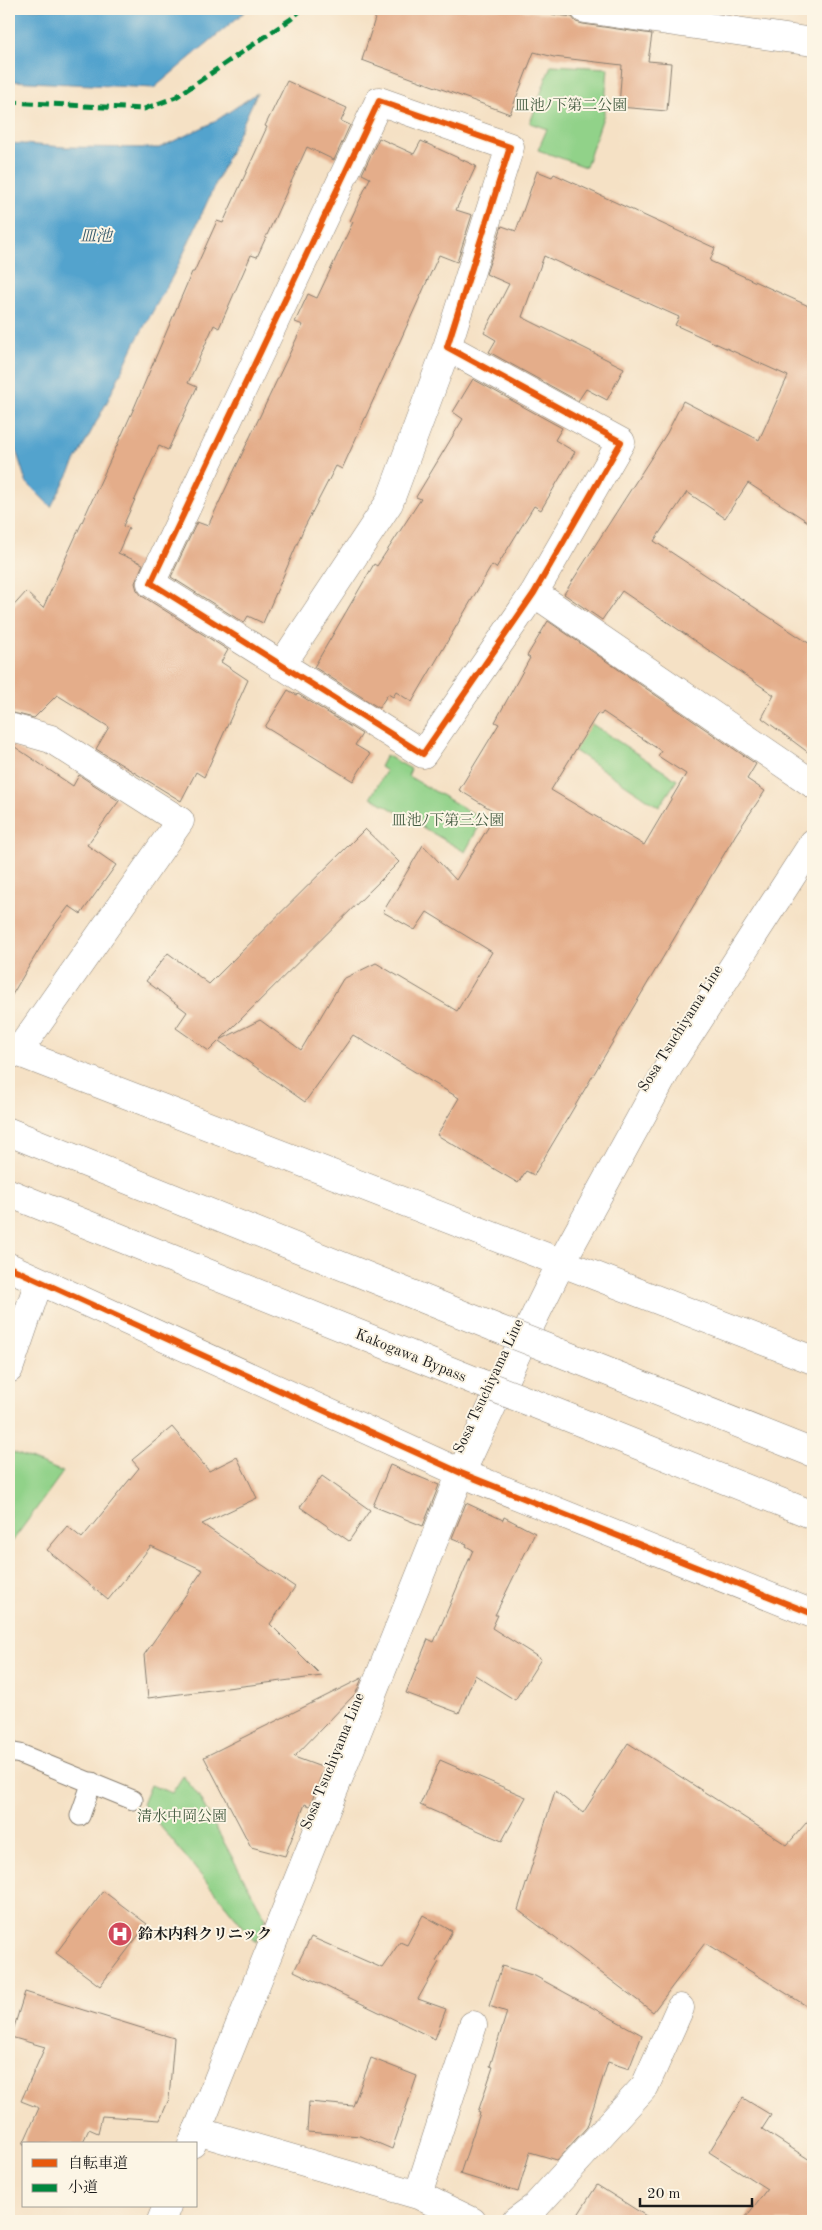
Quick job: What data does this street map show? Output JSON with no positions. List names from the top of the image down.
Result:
{
  "streets": {
    "main road": ["Sosa Tsuchiyama Line", "Kakogawa Bypass"]
  },
  "water": ["皿池"],
  "parks": ["皿池ﾉ下第二公園", "皿池ﾉ下第三公園", "清水中岡公園"],
  "places": {
    "hospital": ["鈴木内科クリニック"]
  },
  "legend": ["自転車道", "小道"],
  "scale_bar": "20 m"
}
